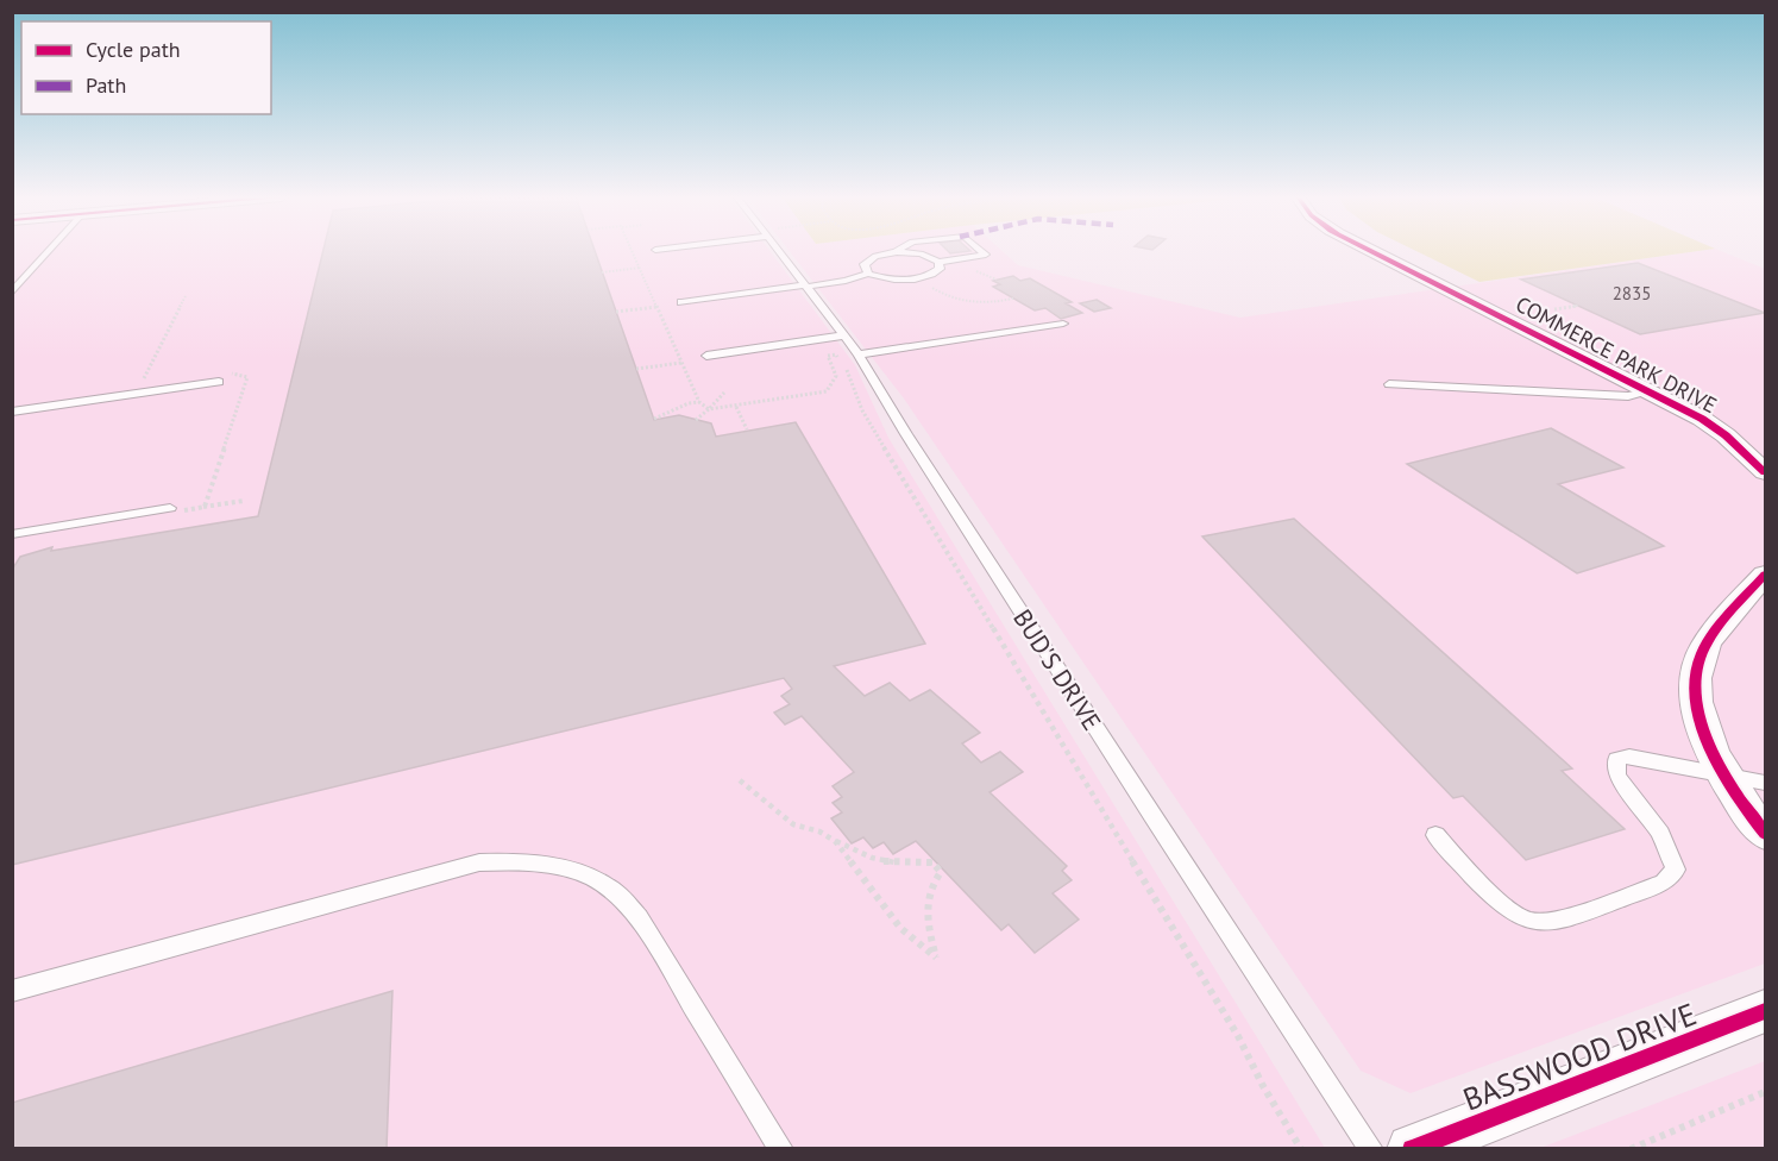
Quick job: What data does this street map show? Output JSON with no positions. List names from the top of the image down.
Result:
{
  "streets": {
    "street": ["COMMERCE PARK DRIVE", "BASSWOOD DRIVE"],
    "lane": ["BUD'S DRIVE"]
  },
  "house_numbers": ["2835"],
  "legend": ["Cycle path", "Path"]
}
